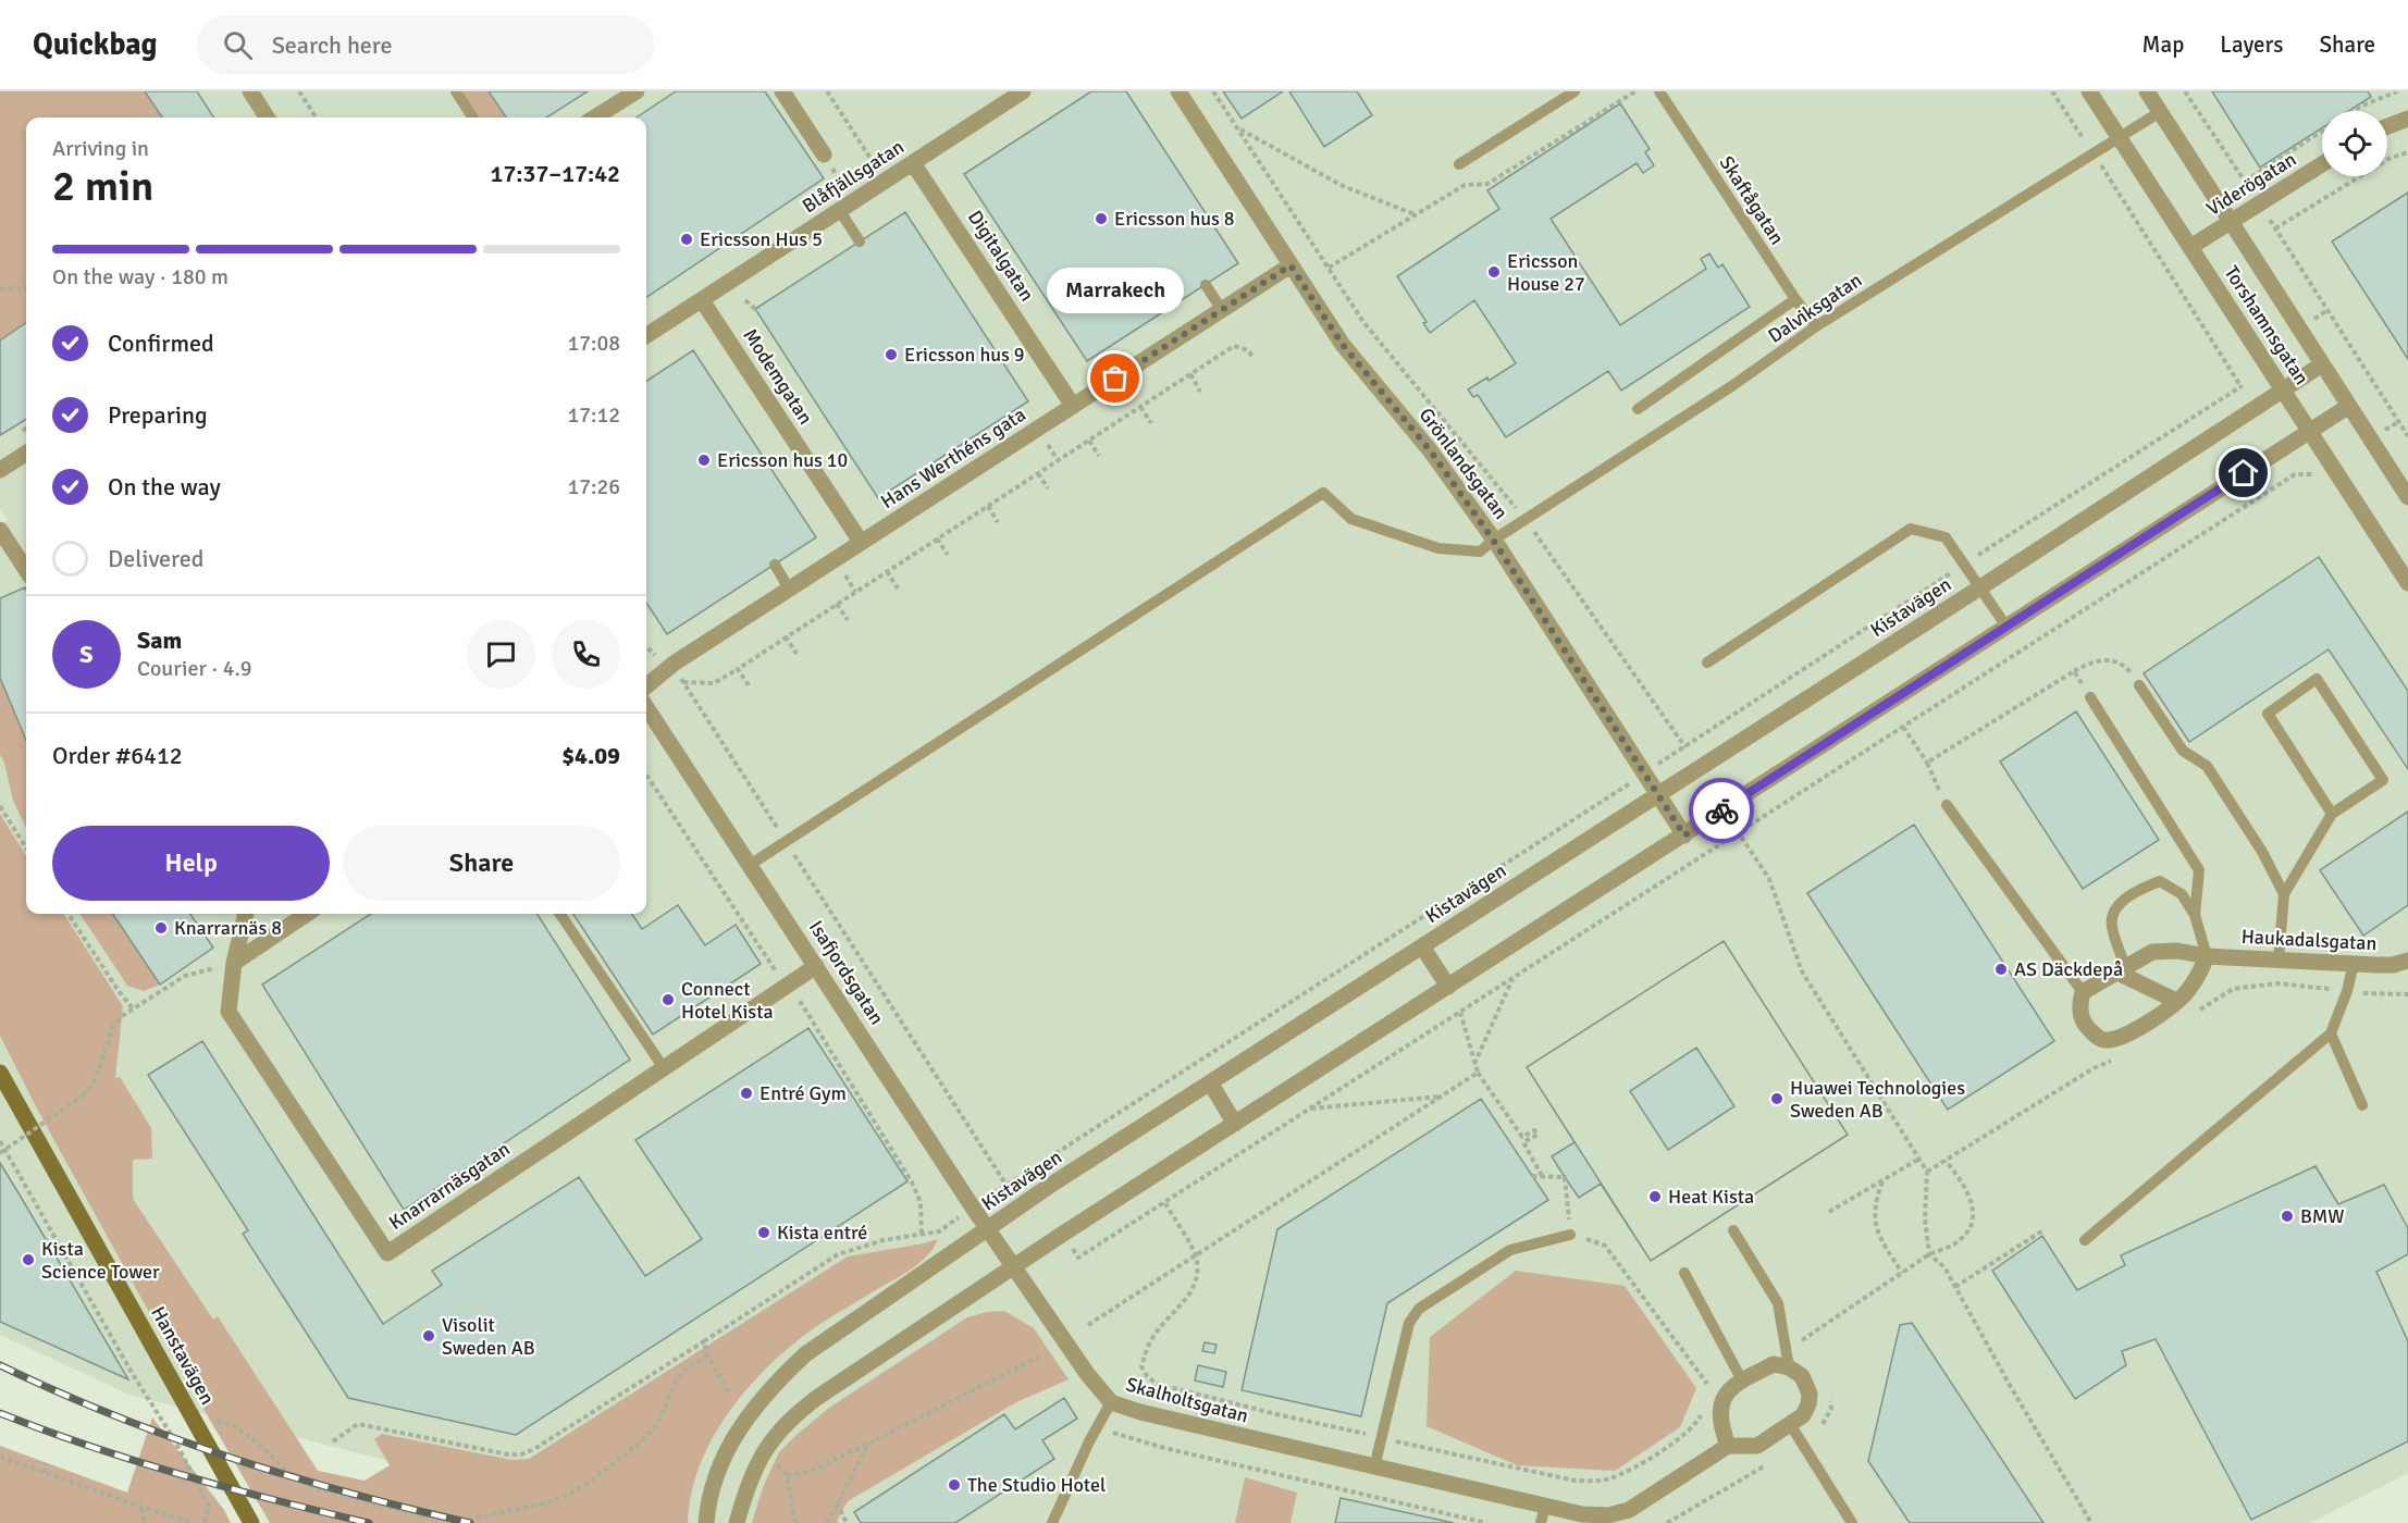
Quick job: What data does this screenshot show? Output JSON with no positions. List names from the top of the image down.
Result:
{
  "streets": {
    "main road": ["Hanstavägen"],
    "street": [
      "Blåfjällsgatan",
      "Viderögatan",
      "Digitalgatan",
      "Torshamnsgatan",
      "Modemgatan",
      "Hans Werthéns gata",
      "Grönlandsgatan",
      "Kistavägen",
      "Haukadalsgatan",
      "Isafjordsgatan",
      "Knarrarnäsgatan",
      "Skalholtsgatan"
    ],
    "lane": ["Skaftågatan", "Dalviksgatan"]
  },
  "crossings": [
    ["Blåfjällsgatan", "Digitalgatan"],
    ["Blåfjällsgatan", "Modemgatan"],
    ["Viderögatan", "Torshamnsgatan"],
    ["Skaftågatan", "Dalviksgatan"],
    ["Digitalgatan", "Hans Werthéns gata"],
    ["Dalviksgatan", "Torshamnsgatan"],
    ["Dalviksgatan", "Grönlandsgatan"],
    ["Torshamnsgatan", "Kistavägen"],
    ["Modemgatan", "Hans Werthéns gata"],
    ["Hans Werthéns gata", "Grönlandsgatan"],
    ["Grönlandsgatan", "Kistavägen"],
    ["Kistavägen", "Isafjordsgatan"],
    ["Isafjordsgatan", "Knarrarnäsgatan"],
    ["Isafjordsgatan", "Skalholtsgatan"]
  ],
  "places": [
    "Ericsson hus 8",
    "Ericsson Hus 5",
    "Ericsson House 27",
    "Ericsson hus 9",
    "Marrakech",
    "Ericsson hus 10",
    "Knarrarnäs 8",
    "AS Däckdepå",
    "Connect Hotel Kista",
    "Entré Gym",
    "Huawei Technologies Sweden AB",
    "Heat Kista",
    "BMW",
    "Kista entré",
    "Kista Science Tower",
    "Visolit Sweden AB",
    "The Studio Hotel"
  ],
  "page": {
    "header": "Quickbag",
    "search": "Search here",
    "nav": ["Map", "Layers", "Share"],
    "heading": ["2 min", "Arriving in", "17:37–17:42"],
    "panel": [
      "Sam",
      "Courier · 4.9",
      "Order #6412",
      "$4.09"
    ],
    "bar": "On the way · 180 m",
    "bubble": "Marrakech",
    "list": [
      ["Confirmed", "17:08"],
      ["Preparing", "17:12"],
      ["On the way", "17:26"],
      "Delivered"
    ],
    "round": "S",
    "buttons": ["Help", "Share"]
  }
}
